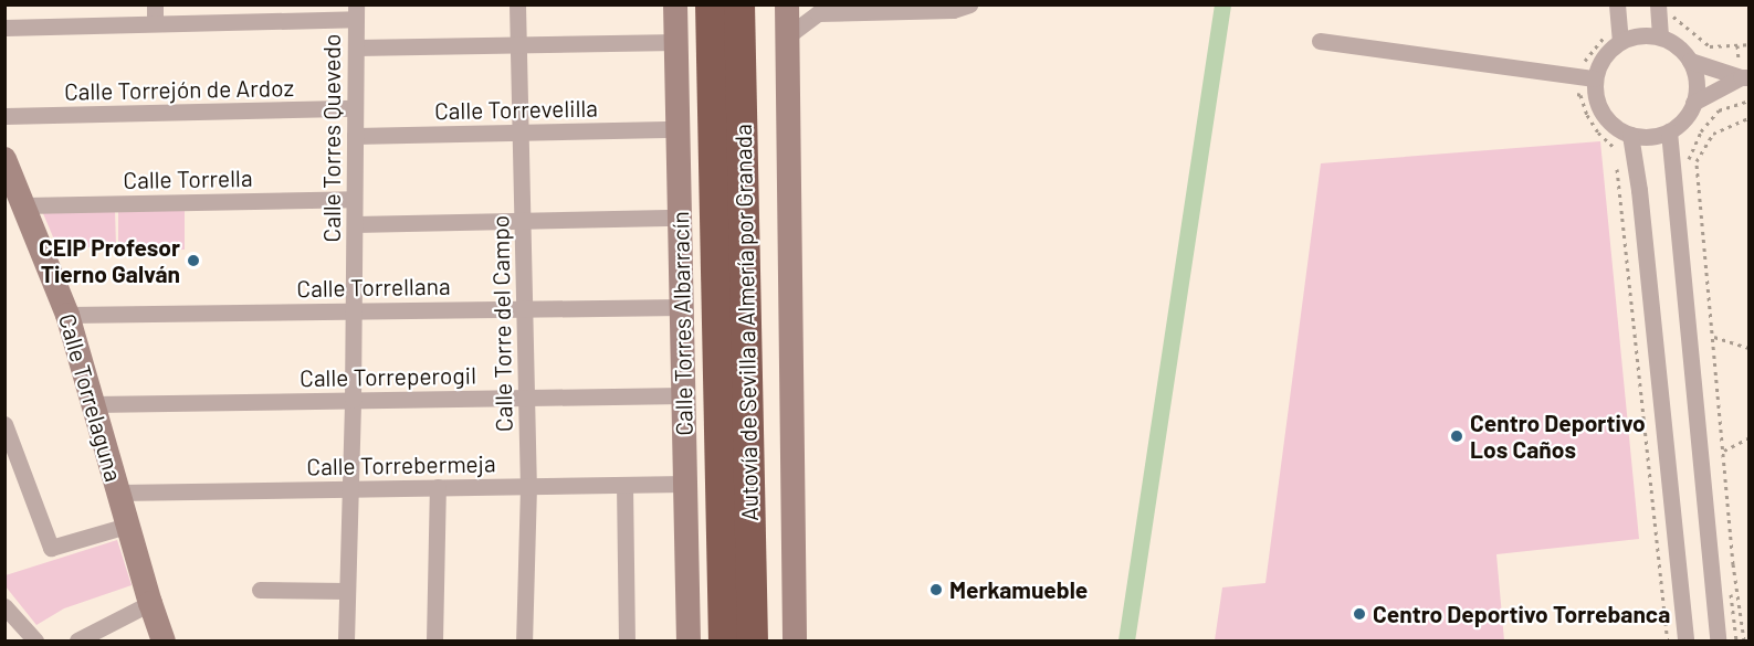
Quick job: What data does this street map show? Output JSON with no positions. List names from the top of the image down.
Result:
{
  "streets": {
    "highway": ["Autovía de Sevilla a Almería por Granada"],
    "street": [
      "Calle Torrejón de Ardoz",
      "Calle Torrevelilla",
      "Calle Torres Quevedo",
      "Calle Torrella",
      "Calle Torrellana",
      "Calle Torre del Campo",
      "Calle Torres Albarracín",
      "Calle Torreperogil",
      "Calle Torrelaguna",
      "Calle Torrebermeja"
    ]
  },
  "crossings": [
    ["Calle Torrejón de Ardoz", "Calle Torres Quevedo"],
    ["Calle Torrevelilla", "Calle Torres Quevedo"],
    ["Calle Torrevelilla", "Calle Torre del Campo"],
    ["Calle Torrevelilla", "Calle Torres Albarracín"],
    ["Calle Torres Quevedo", "Calle Torrella"],
    ["Calle Torres Quevedo", "Calle Torrellana"],
    ["Calle Torres Quevedo", "Calle Torreperogil"],
    ["Calle Torres Quevedo", "Calle Torrebermeja"],
    ["Calle Torrella", "Calle Torrelaguna"],
    ["Calle Torrellana", "Calle Torre del Campo"],
    ["Calle Torrellana", "Calle Torres Albarracín"],
    ["Calle Torrellana", "Calle Torrelaguna"],
    ["Calle Torre del Campo", "Calle Torreperogil"],
    ["Calle Torre del Campo", "Calle Torrebermeja"],
    ["Calle Torres Albarracín", "Calle Torreperogil"],
    ["Calle Torres Albarracín", "Calle Torrebermeja"],
    ["Calle Torreperogil", "Calle Torrelaguna"],
    ["Calle Torrelaguna", "Calle Torrebermeja"]
  ],
  "places": [
    "CEIP Profesor Tierno Galván",
    "Centro Deportivo Los Caños",
    "Merkamueble",
    "Centro Deportivo Torrebanca"
  ]
}
